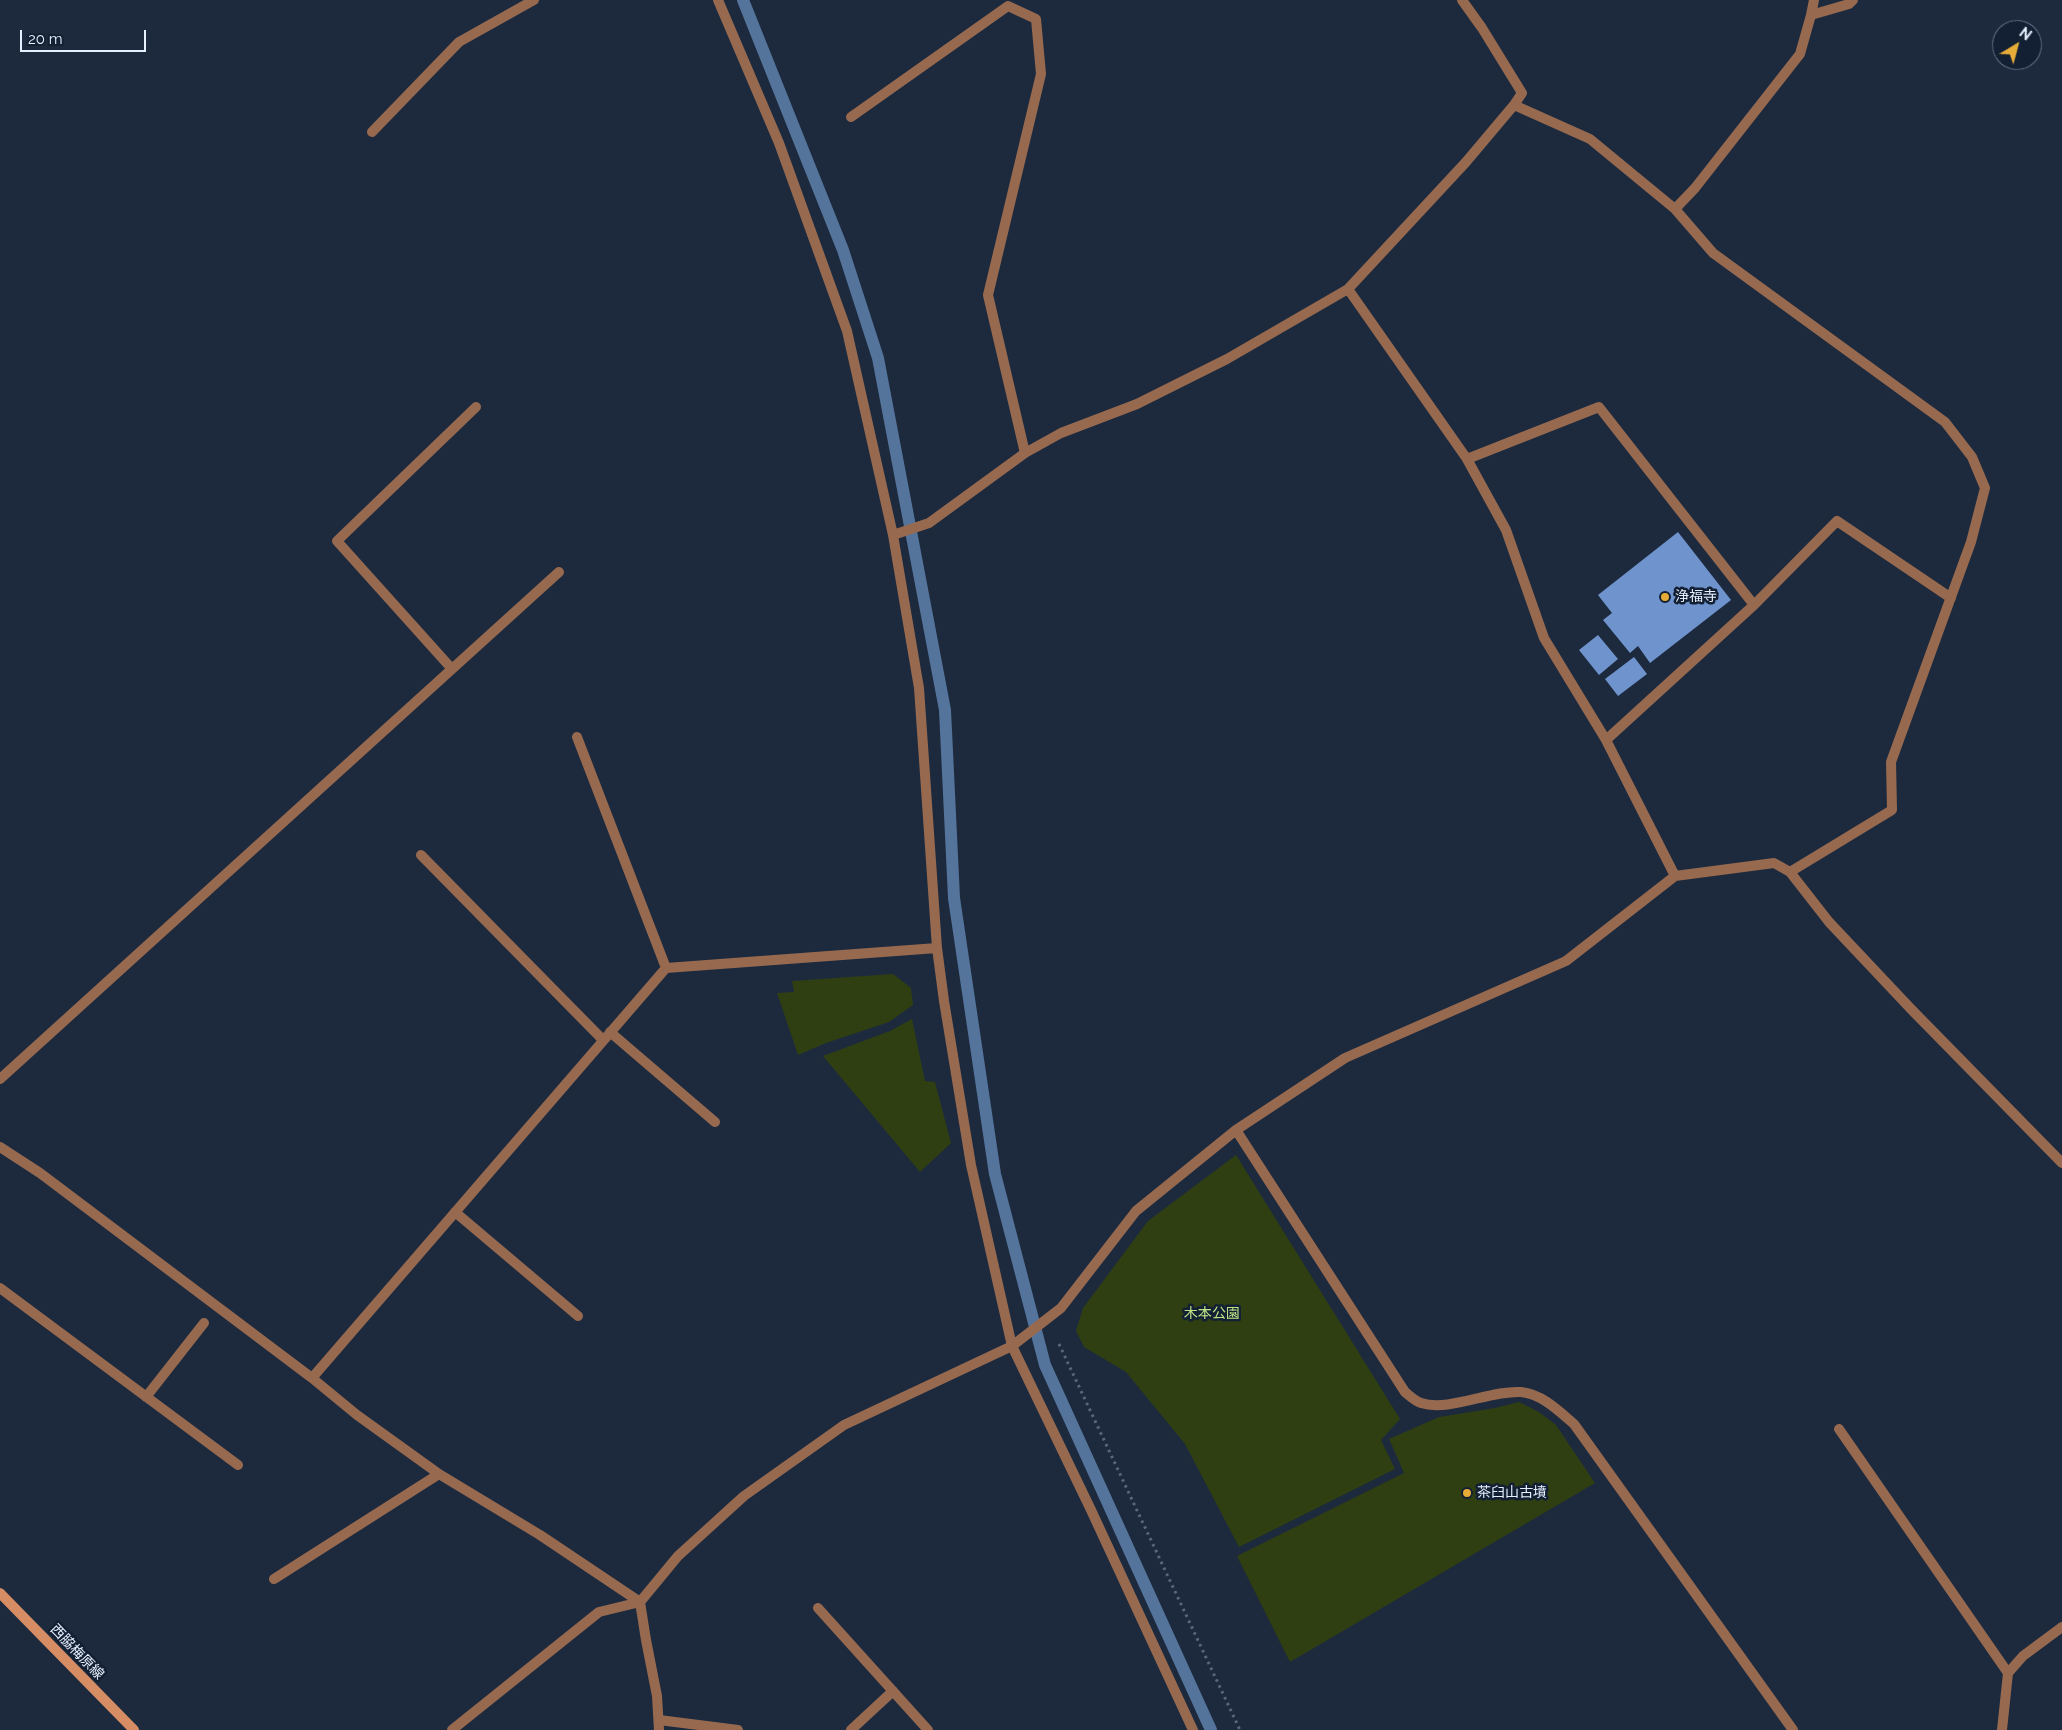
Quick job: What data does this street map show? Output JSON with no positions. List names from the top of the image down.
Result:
{
  "streets": {
    "main road": ["西脇梅原線"]
  },
  "parks": ["木本公園"],
  "places": ["浄福寺", "茶臼山古墳"],
  "scale_bar": "20 m",
  "north": "top right"
}
